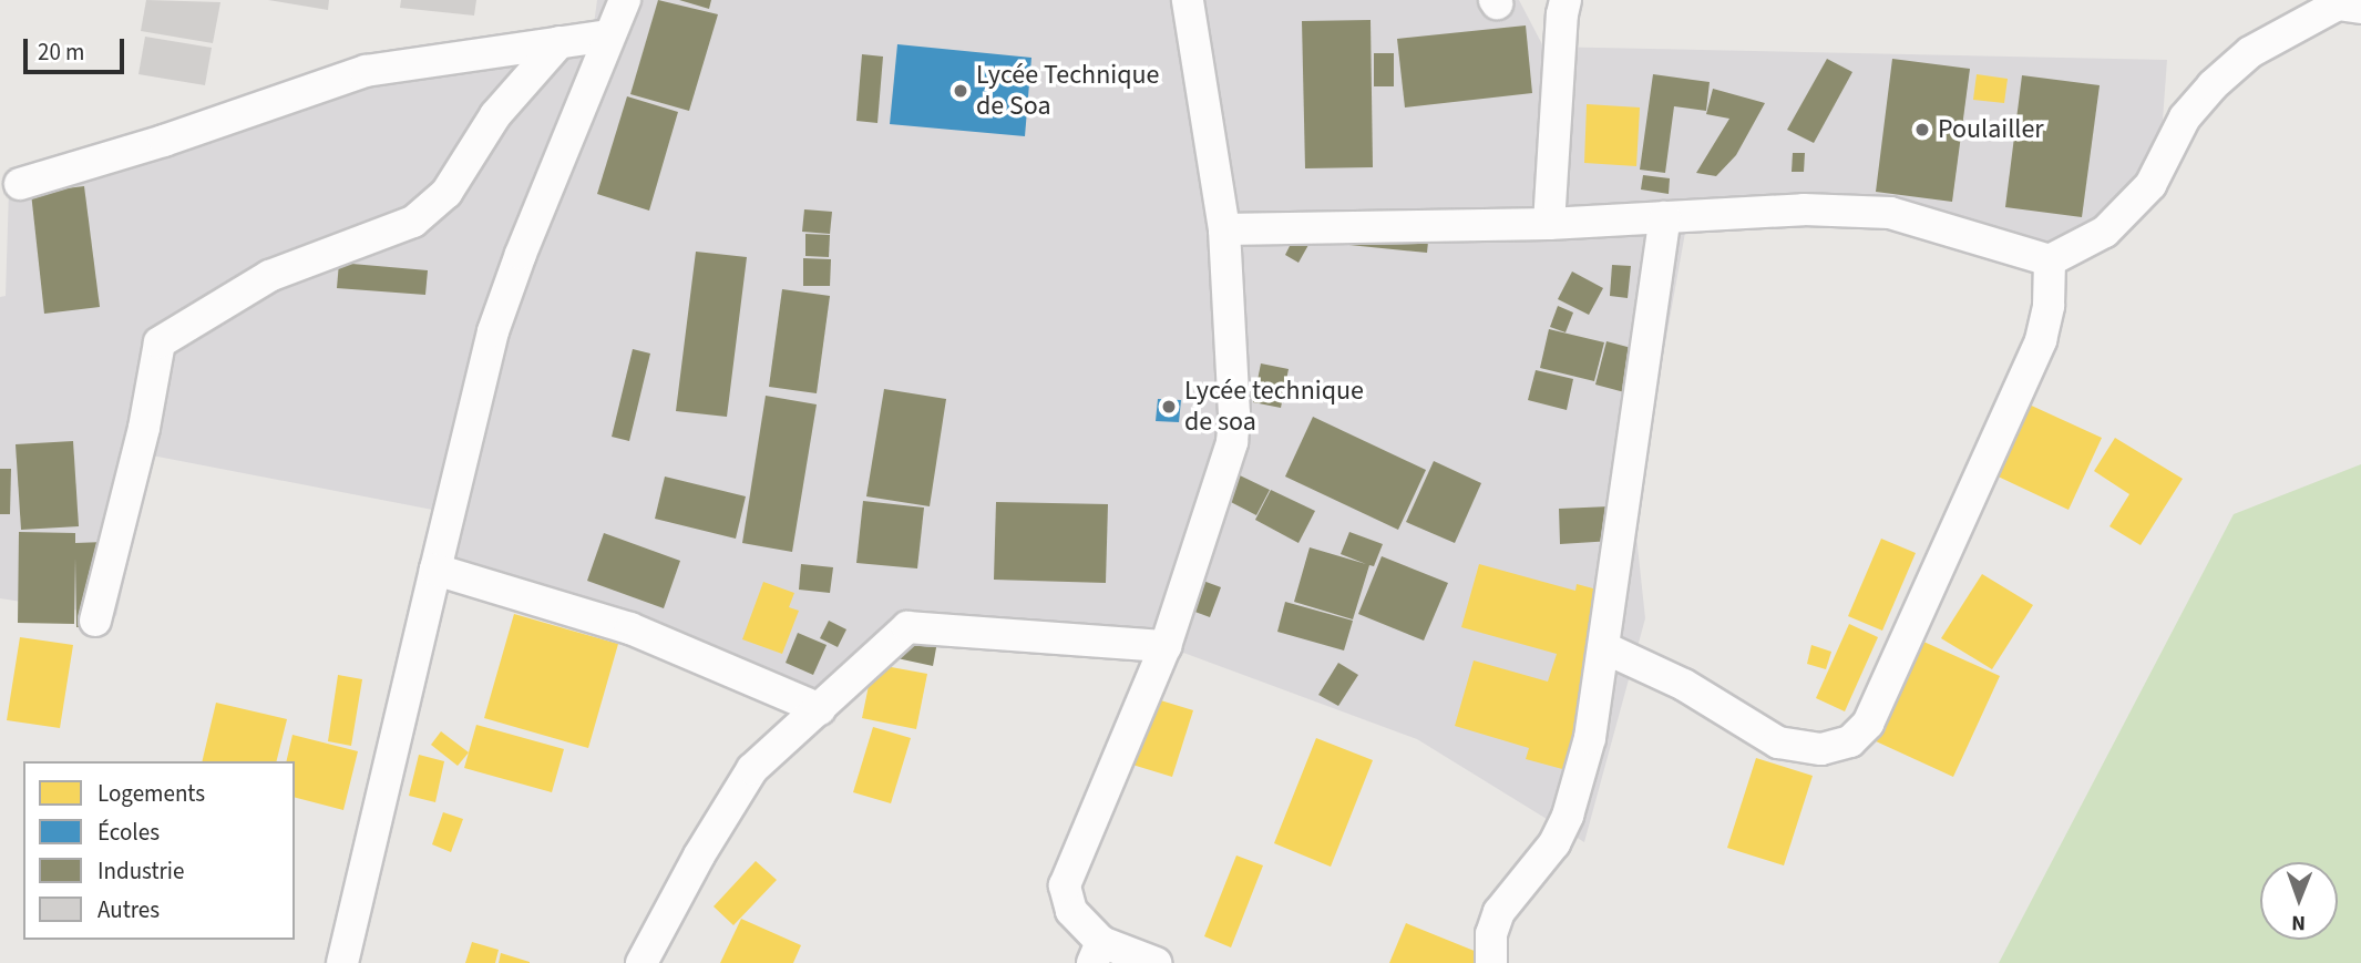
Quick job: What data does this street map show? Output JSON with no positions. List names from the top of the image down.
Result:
{
  "places": ["Lycée Technique de Soa", "Poulailler", "Lycée technique de soa"],
  "legend": [
    "Logements",
    "Écoles",
    "Industrie",
    "Autres"
  ],
  "scale_bar": "20 m",
  "north": "bottom"
}
